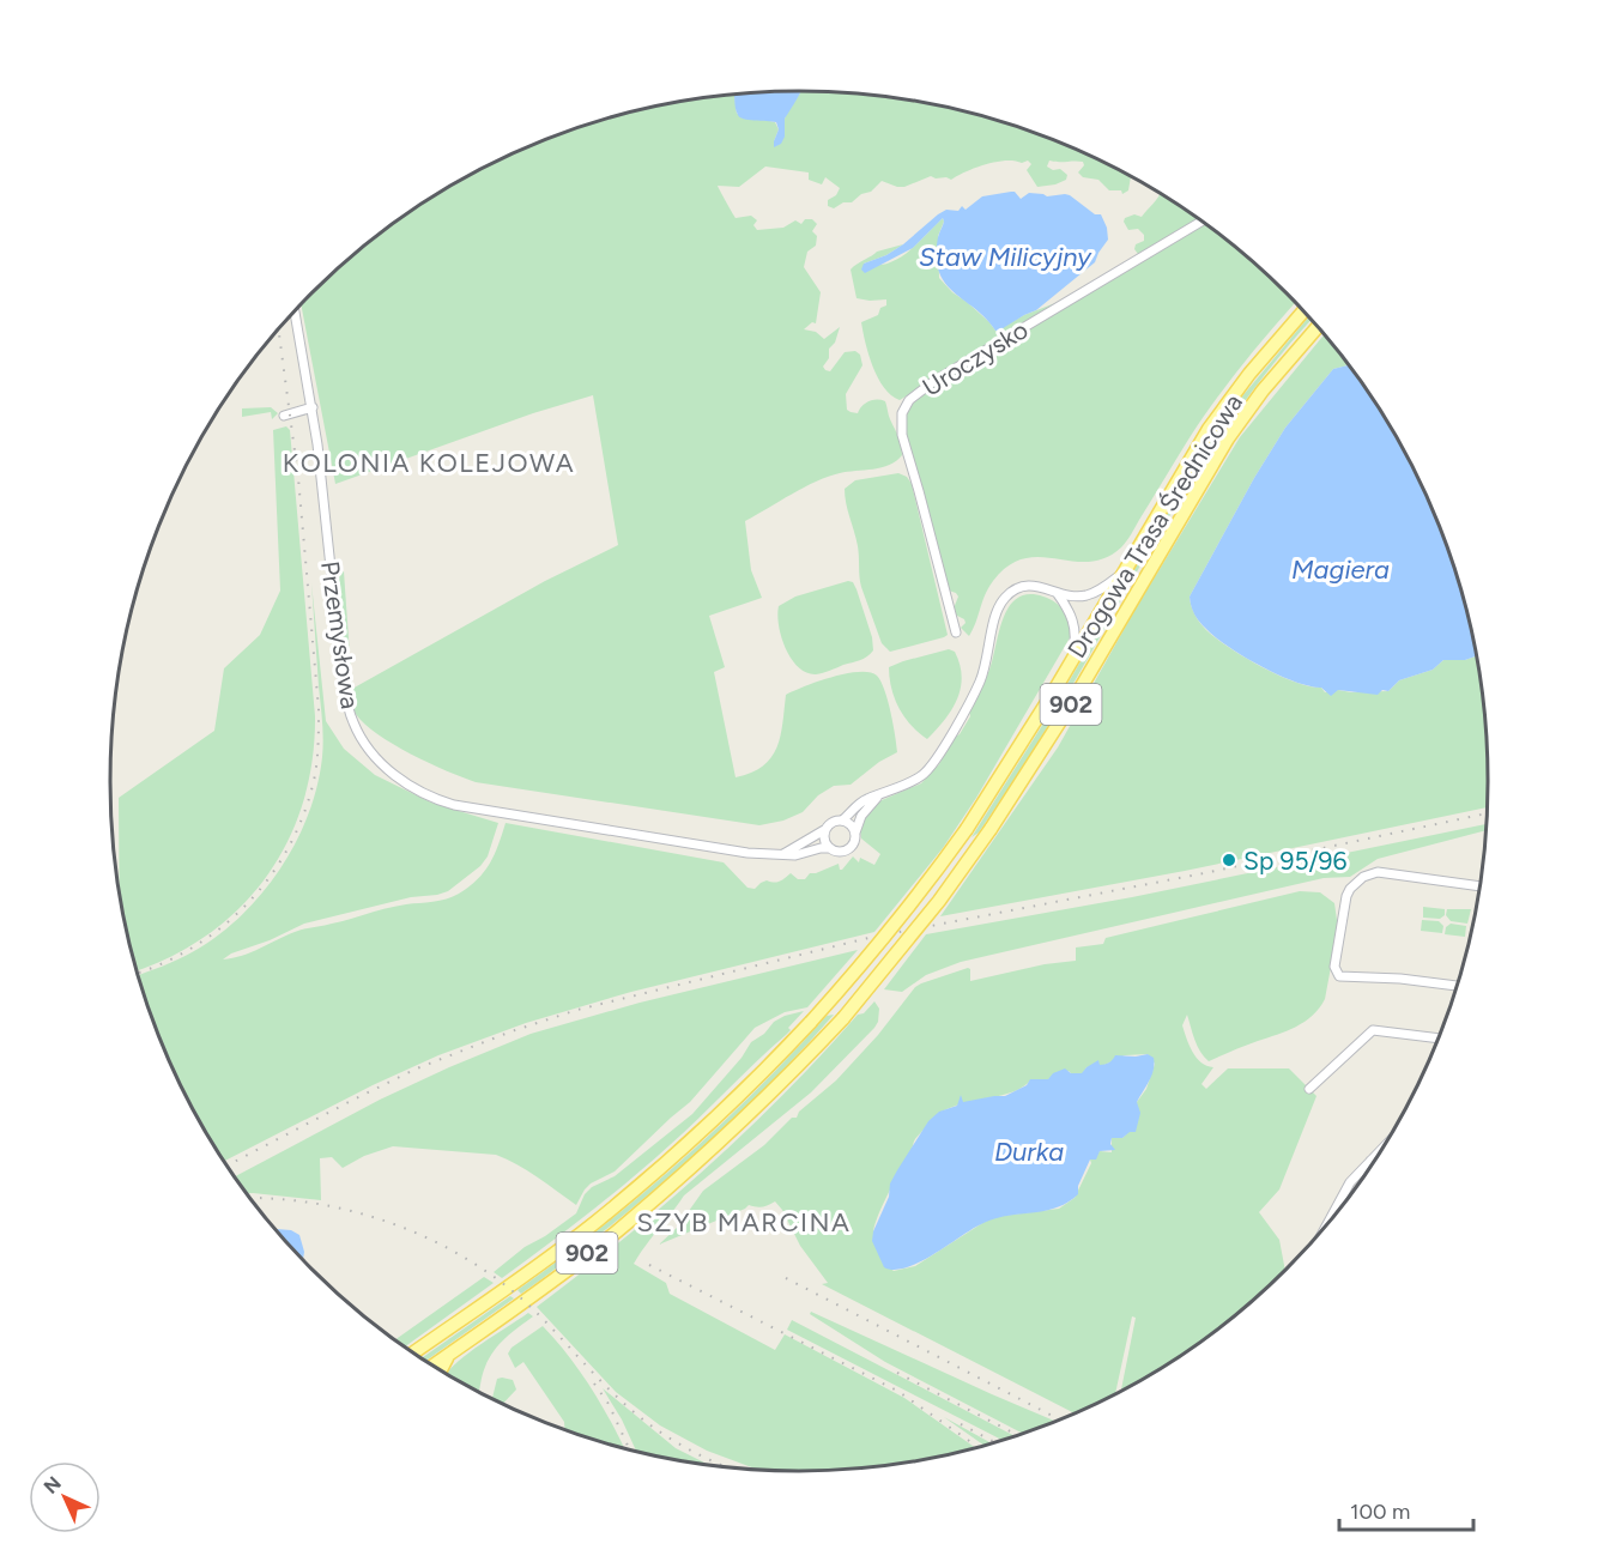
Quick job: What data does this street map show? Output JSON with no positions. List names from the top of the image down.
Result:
{
  "streets": {
    "main road": ["Drogowa Trasa Średnicowa", "902"],
    "street": ["Uroczysko", "Przemysłowa"]
  },
  "districts": ["KOLONIA KOLEJOWA", "SZYB MARCINA"],
  "water": ["Staw Milicyjny", "Magiera", "Durka"],
  "places": ["Sp 95/96"],
  "scale_bar": "100 m",
  "north": "top left"
}
